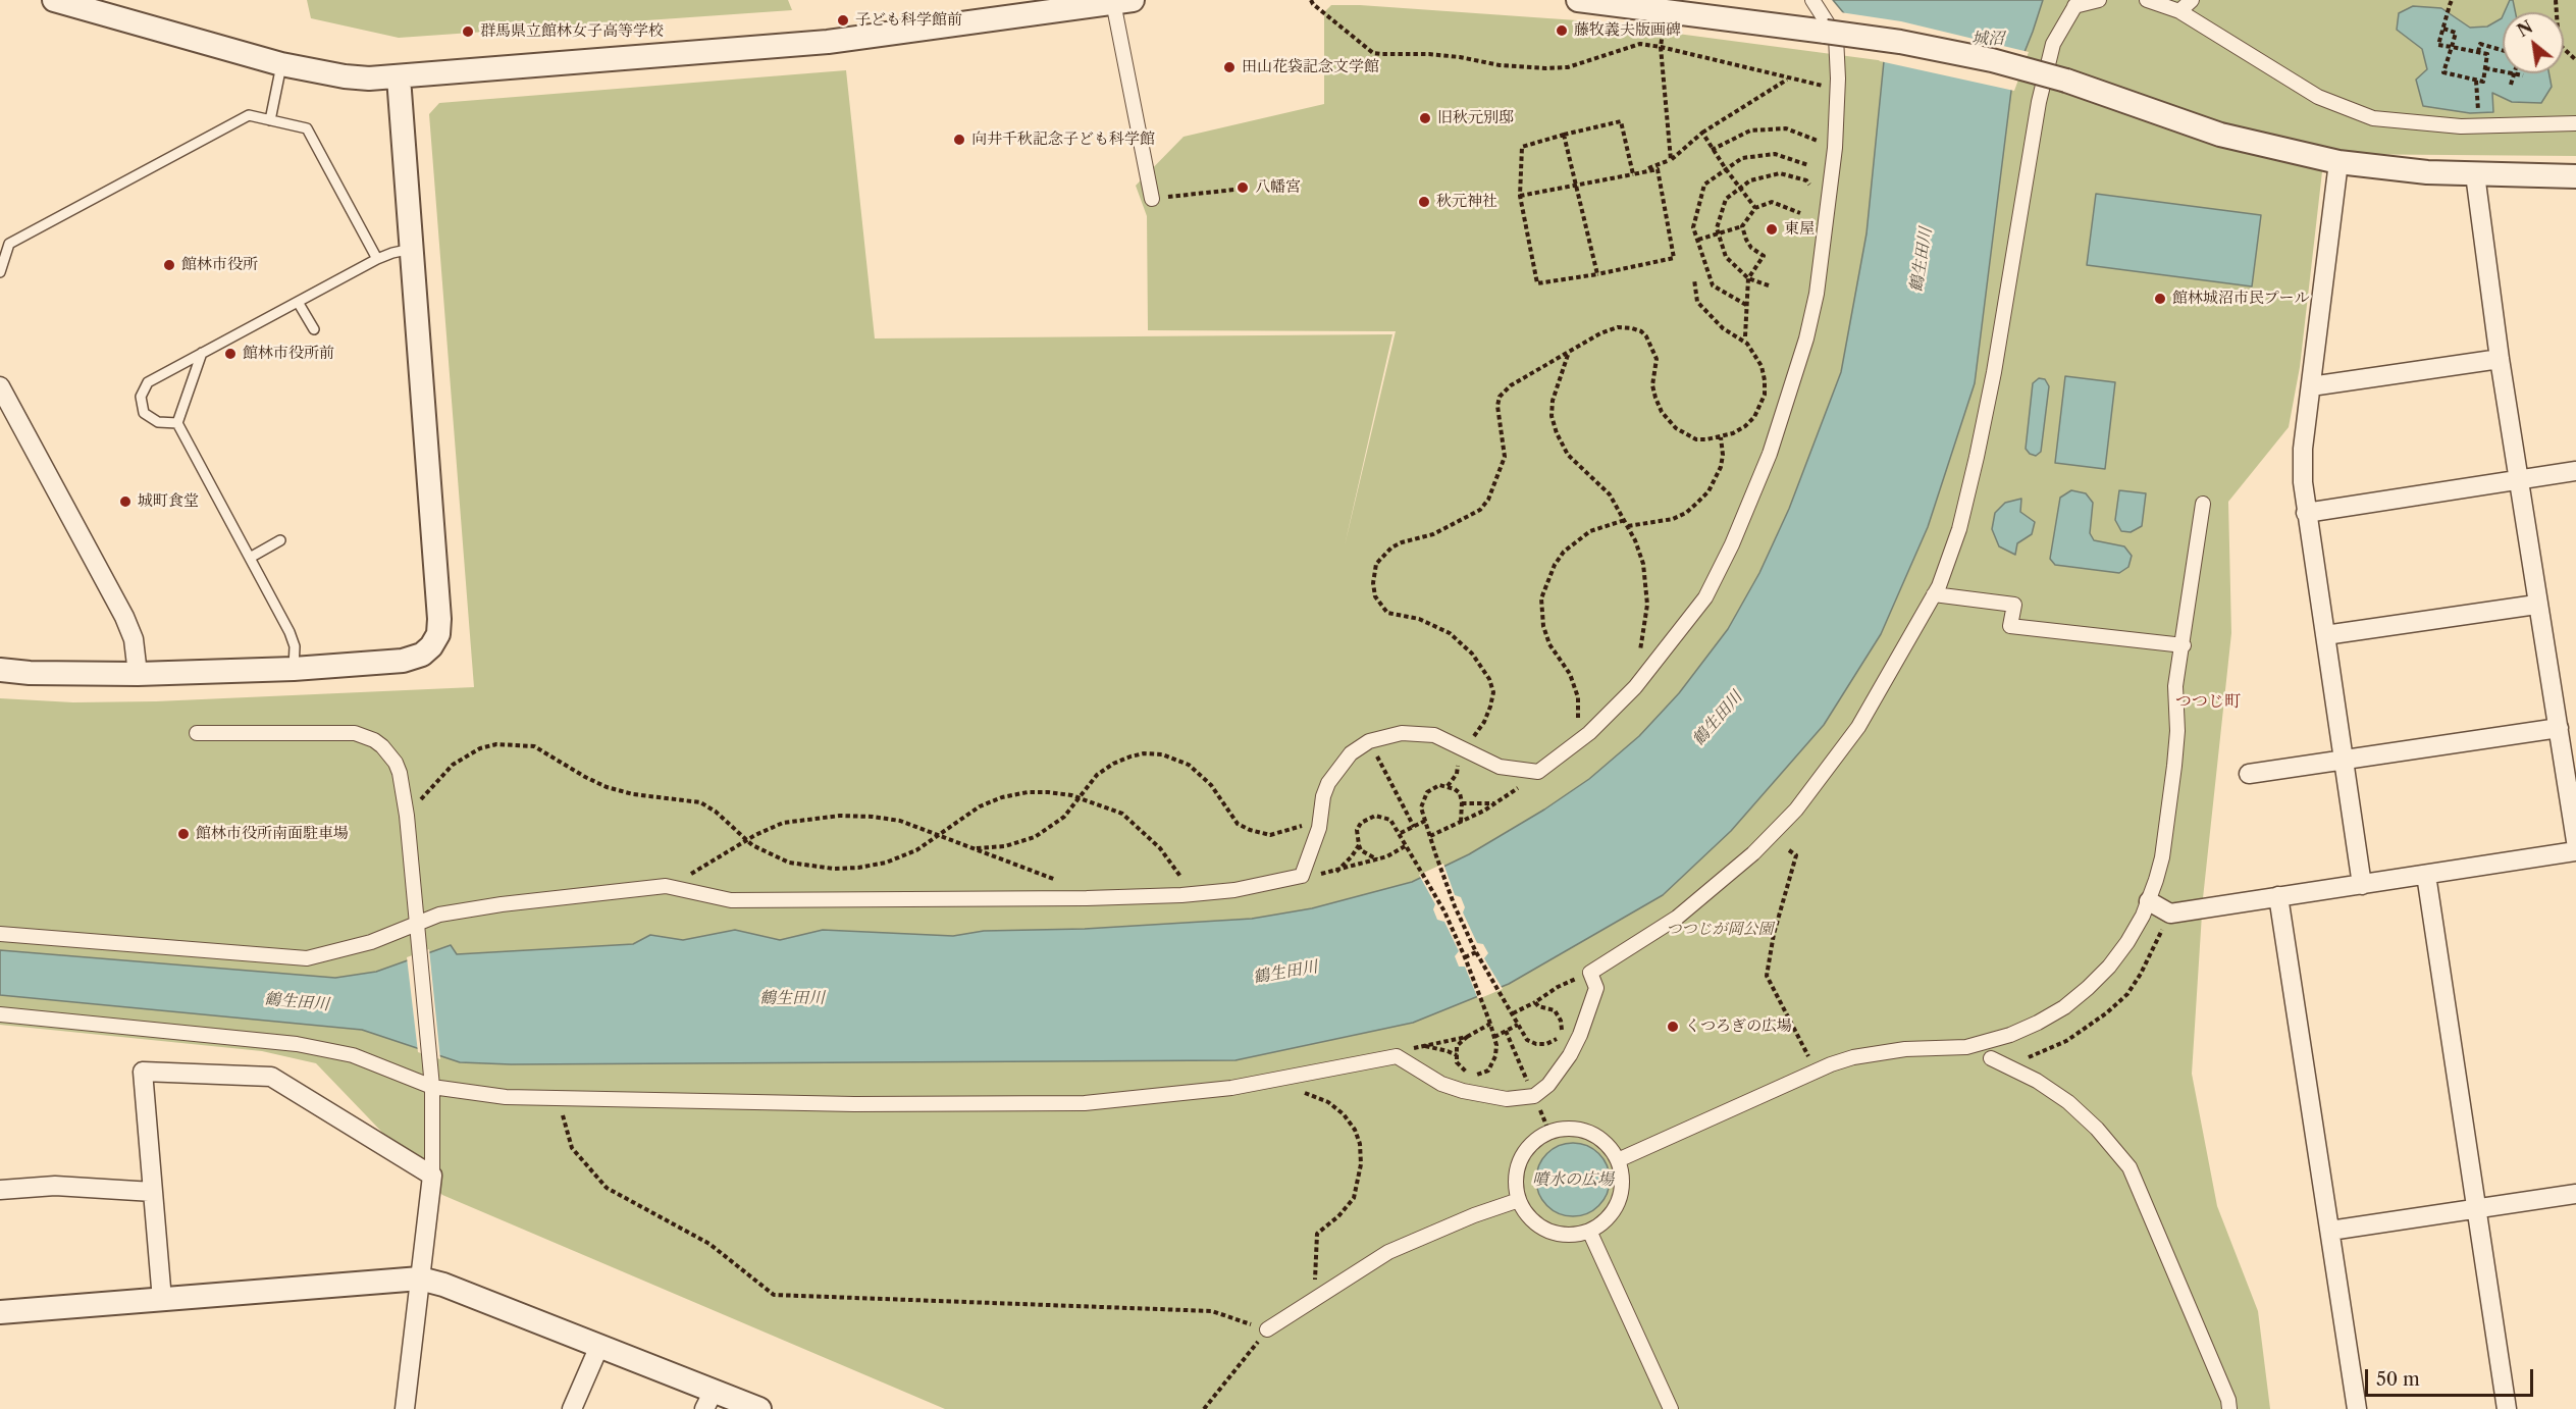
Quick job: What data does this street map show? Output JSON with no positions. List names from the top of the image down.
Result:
{
  "districts": ["つつじ町"],
  "water": ["城沼", "鶴生田川", "噴水の広場"],
  "parks": ["つつじが岡公園"],
  "places": [
    "子ども科学館前",
    "藤牧義夫版画碑",
    "群馬県立館林女子高等学校",
    "田山花袋記念文学館",
    "旧秋元別邸",
    "向井千秋記念子ども科学館",
    "八幡宮",
    "秋元神社",
    "東屋",
    "館林市役所",
    "館林城沼市民プール",
    "館林市役所前",
    "城町食堂",
    "館林市役所南面駐車場",
    "くつろぎの広場"
  ],
  "scale_bar": "50 m",
  "north": "top left"
}
